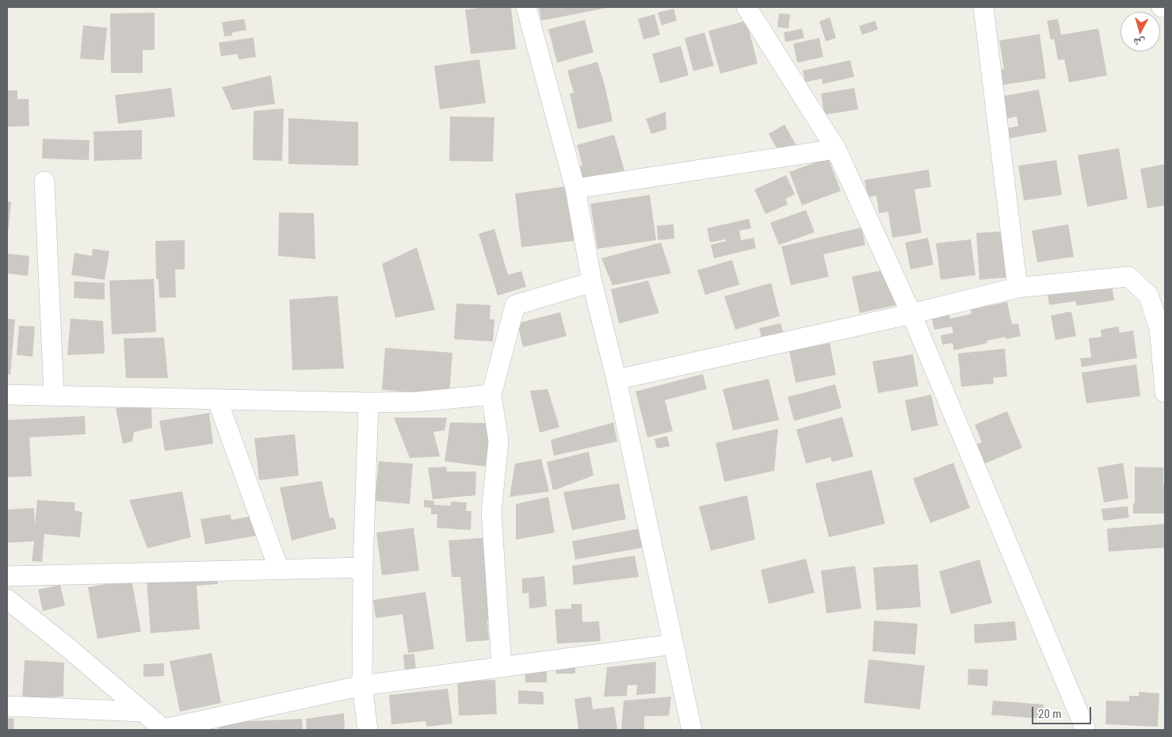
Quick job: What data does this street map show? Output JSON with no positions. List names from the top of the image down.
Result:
{
  "scale_bar": "20 m",
  "north": "bottom"
}
